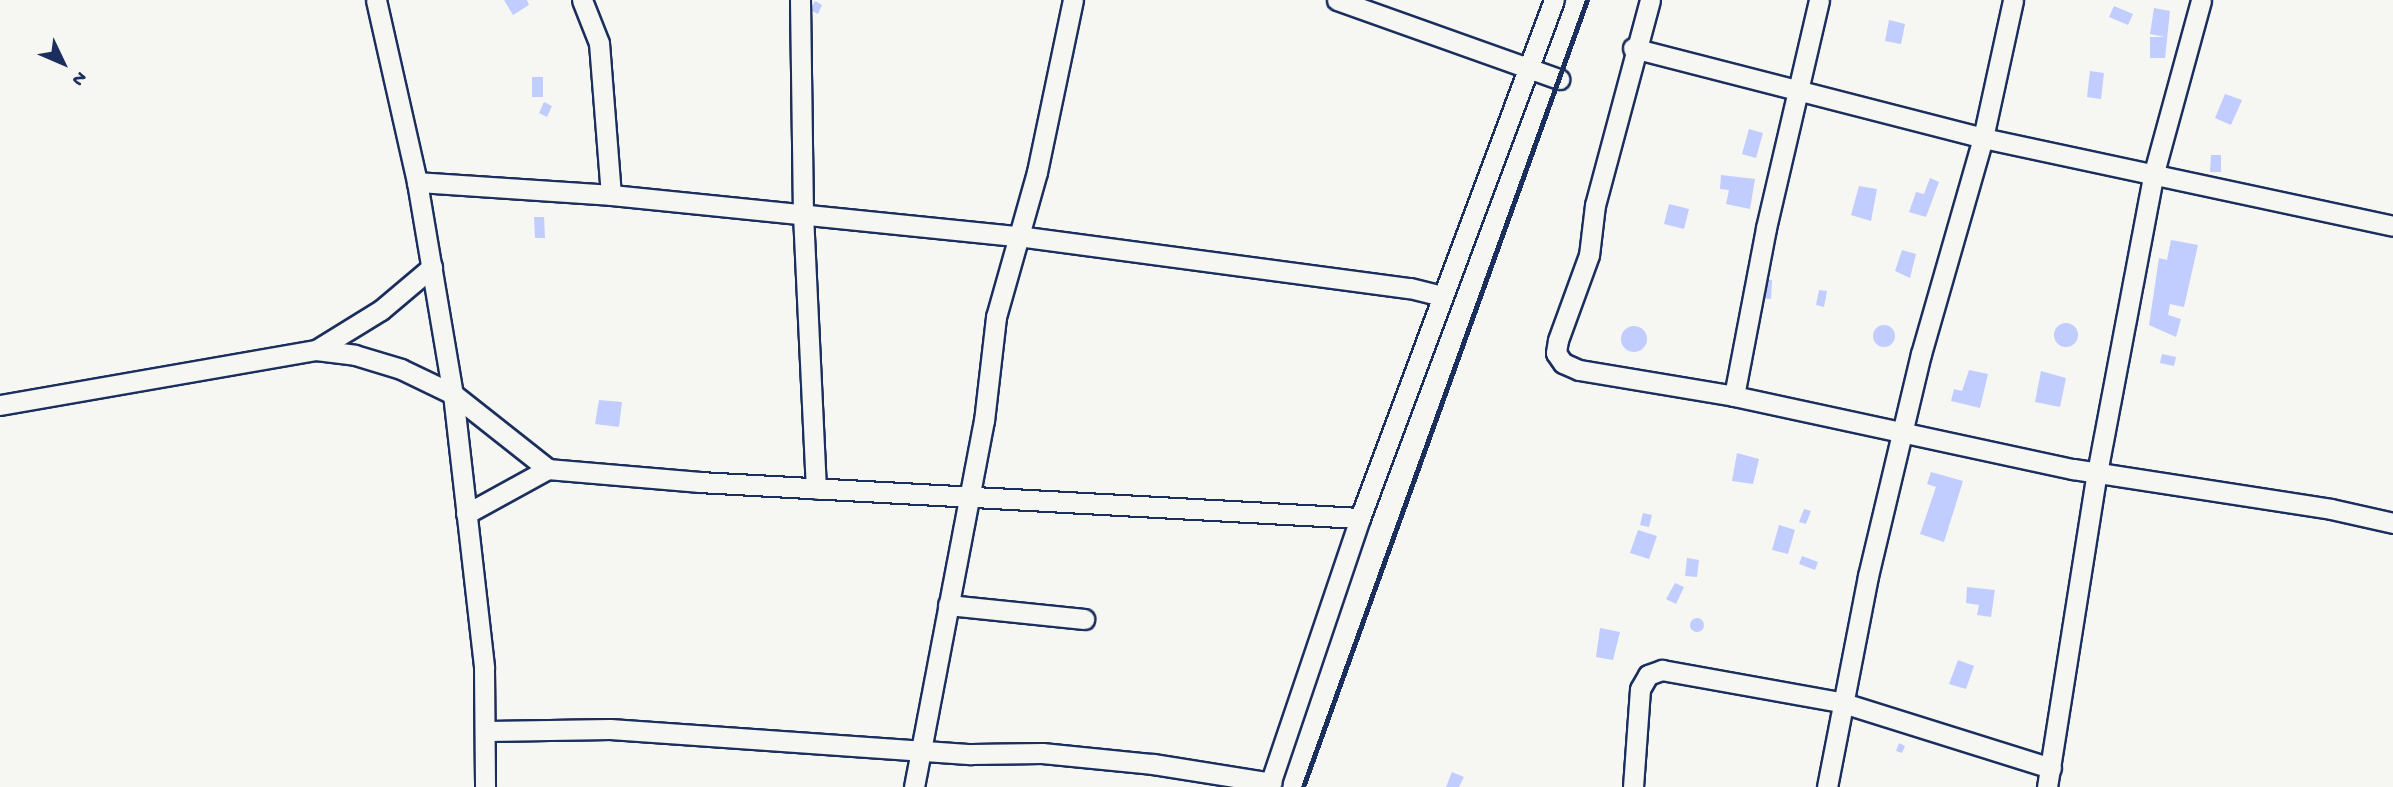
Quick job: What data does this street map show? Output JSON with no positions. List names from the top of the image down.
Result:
{
  "north": "bottom right"
}
